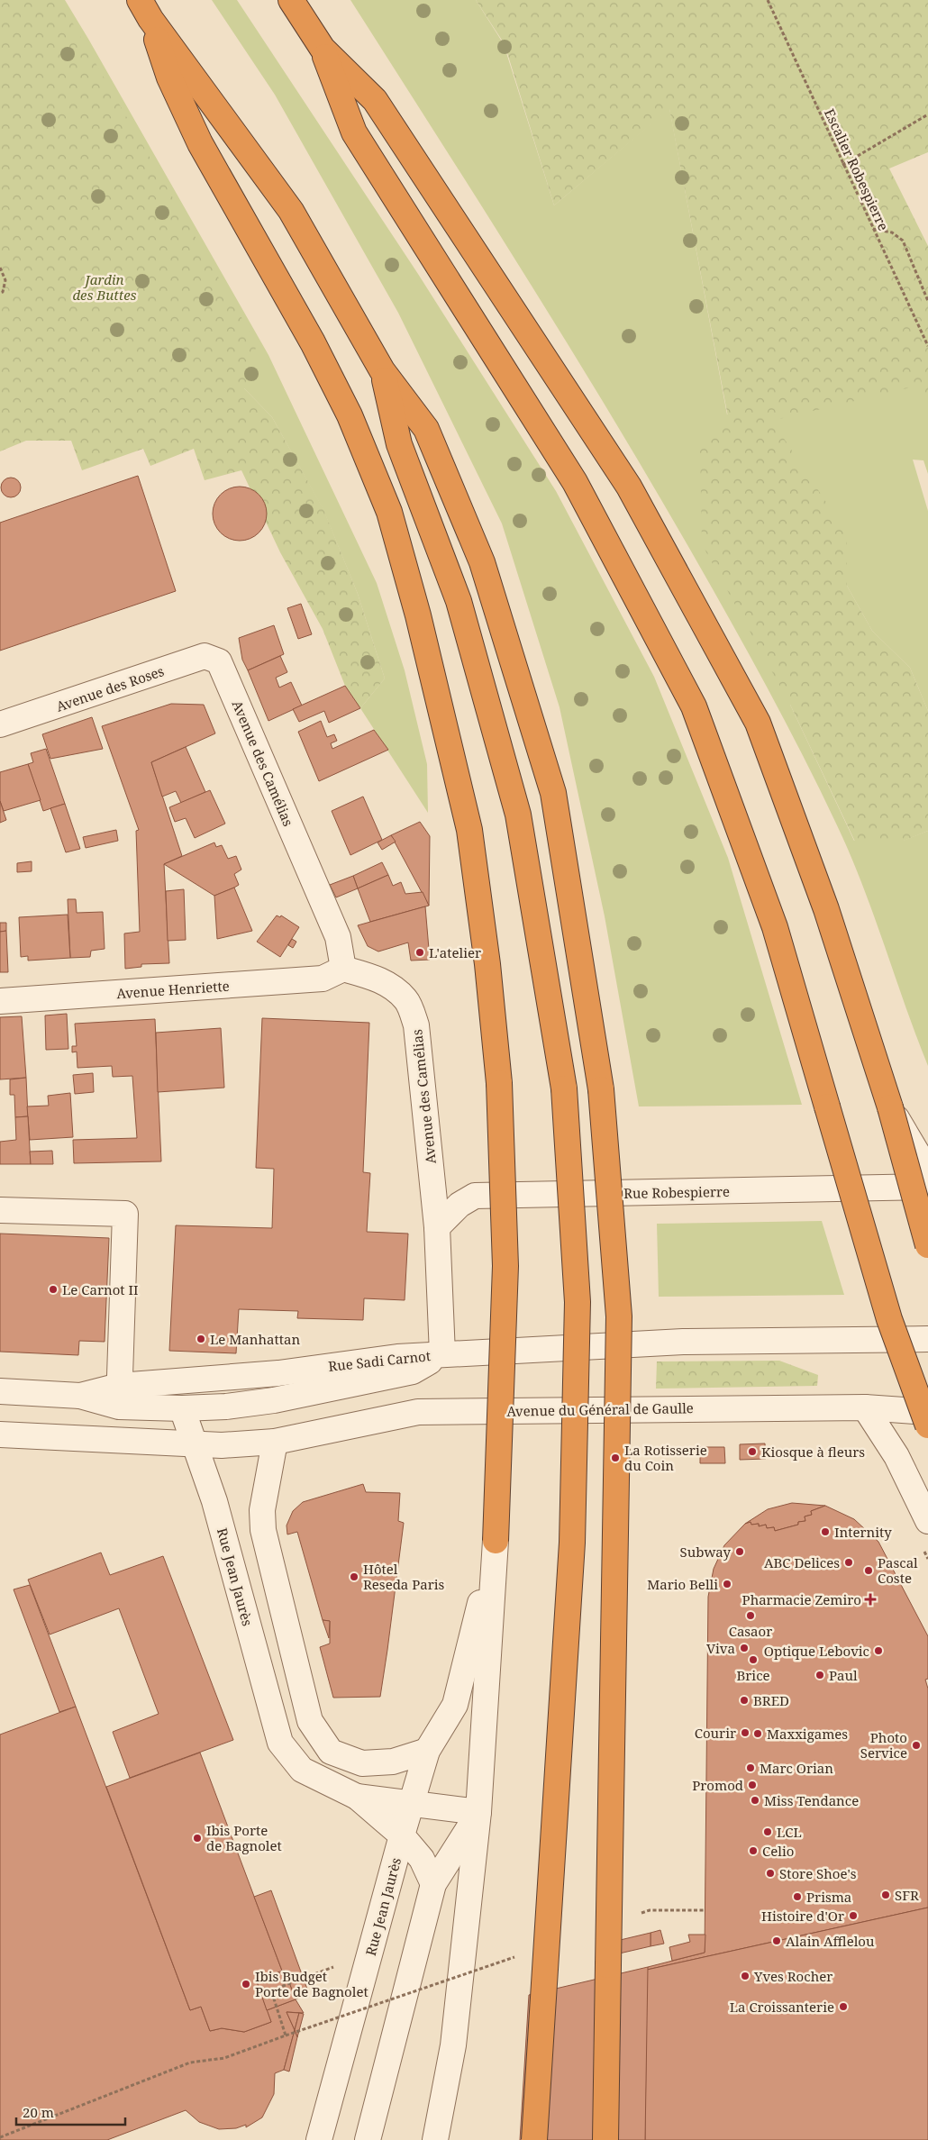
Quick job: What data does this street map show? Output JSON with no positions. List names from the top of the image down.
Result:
{
  "streets": {
    "street": [
      "Avenue des Roses",
      "Avenue des Camélias",
      "Avenue Henriette",
      "Rue Robespierre",
      "Rue Sadi Carnot",
      "Avenue du Général de Gaulle",
      "Rue Jean Jaurès"
    ],
    "path": ["Escalier Robespierre"]
  },
  "crossings": [
    ["Avenue des Roses", "Avenue des Camélias"],
    ["Avenue des Camélias", "Avenue Henriette"],
    ["Avenue des Camélias", "Rue Robespierre"],
    ["Avenue des Camélias", "Rue Sadi Carnot"],
    ["Rue Sadi Carnot", "Rue Jean Jaurès"]
  ],
  "parks": ["Jardin des Buttes"],
  "places": {
    "other": [
      "L'atelier",
      "Le Carnot II",
      "Le Manhattan",
      "Kiosque à fleurs",
      "La Rotisserie du Coin",
      "Internity",
      "Subway",
      "ABC Delices",
      "Pascal Coste",
      "Hôtel Reseda Paris",
      "Mario Belli",
      "Casaor",
      "Viva",
      "Optique Lebovic",
      "Brice",
      "Paul",
      "BRED",
      "Courir",
      "Maxxigames",
      "Photo Service",
      "Marc Orian",
      "Promod",
      "Miss Tendance",
      "LCL",
      "Ibis Porte de Bagnolet",
      "Celio",
      "Store Shoe's",
      "SFR",
      "Prisma",
      "Histoire d'Or",
      "Alain Afflelou",
      "Yves Rocher",
      "Ibis Budget Porte de Bagnolet",
      "La Croissanterie"
    ],
    "health": ["Pharmacie Zemiro"]
  },
  "scale_bar": "20 m"
}
